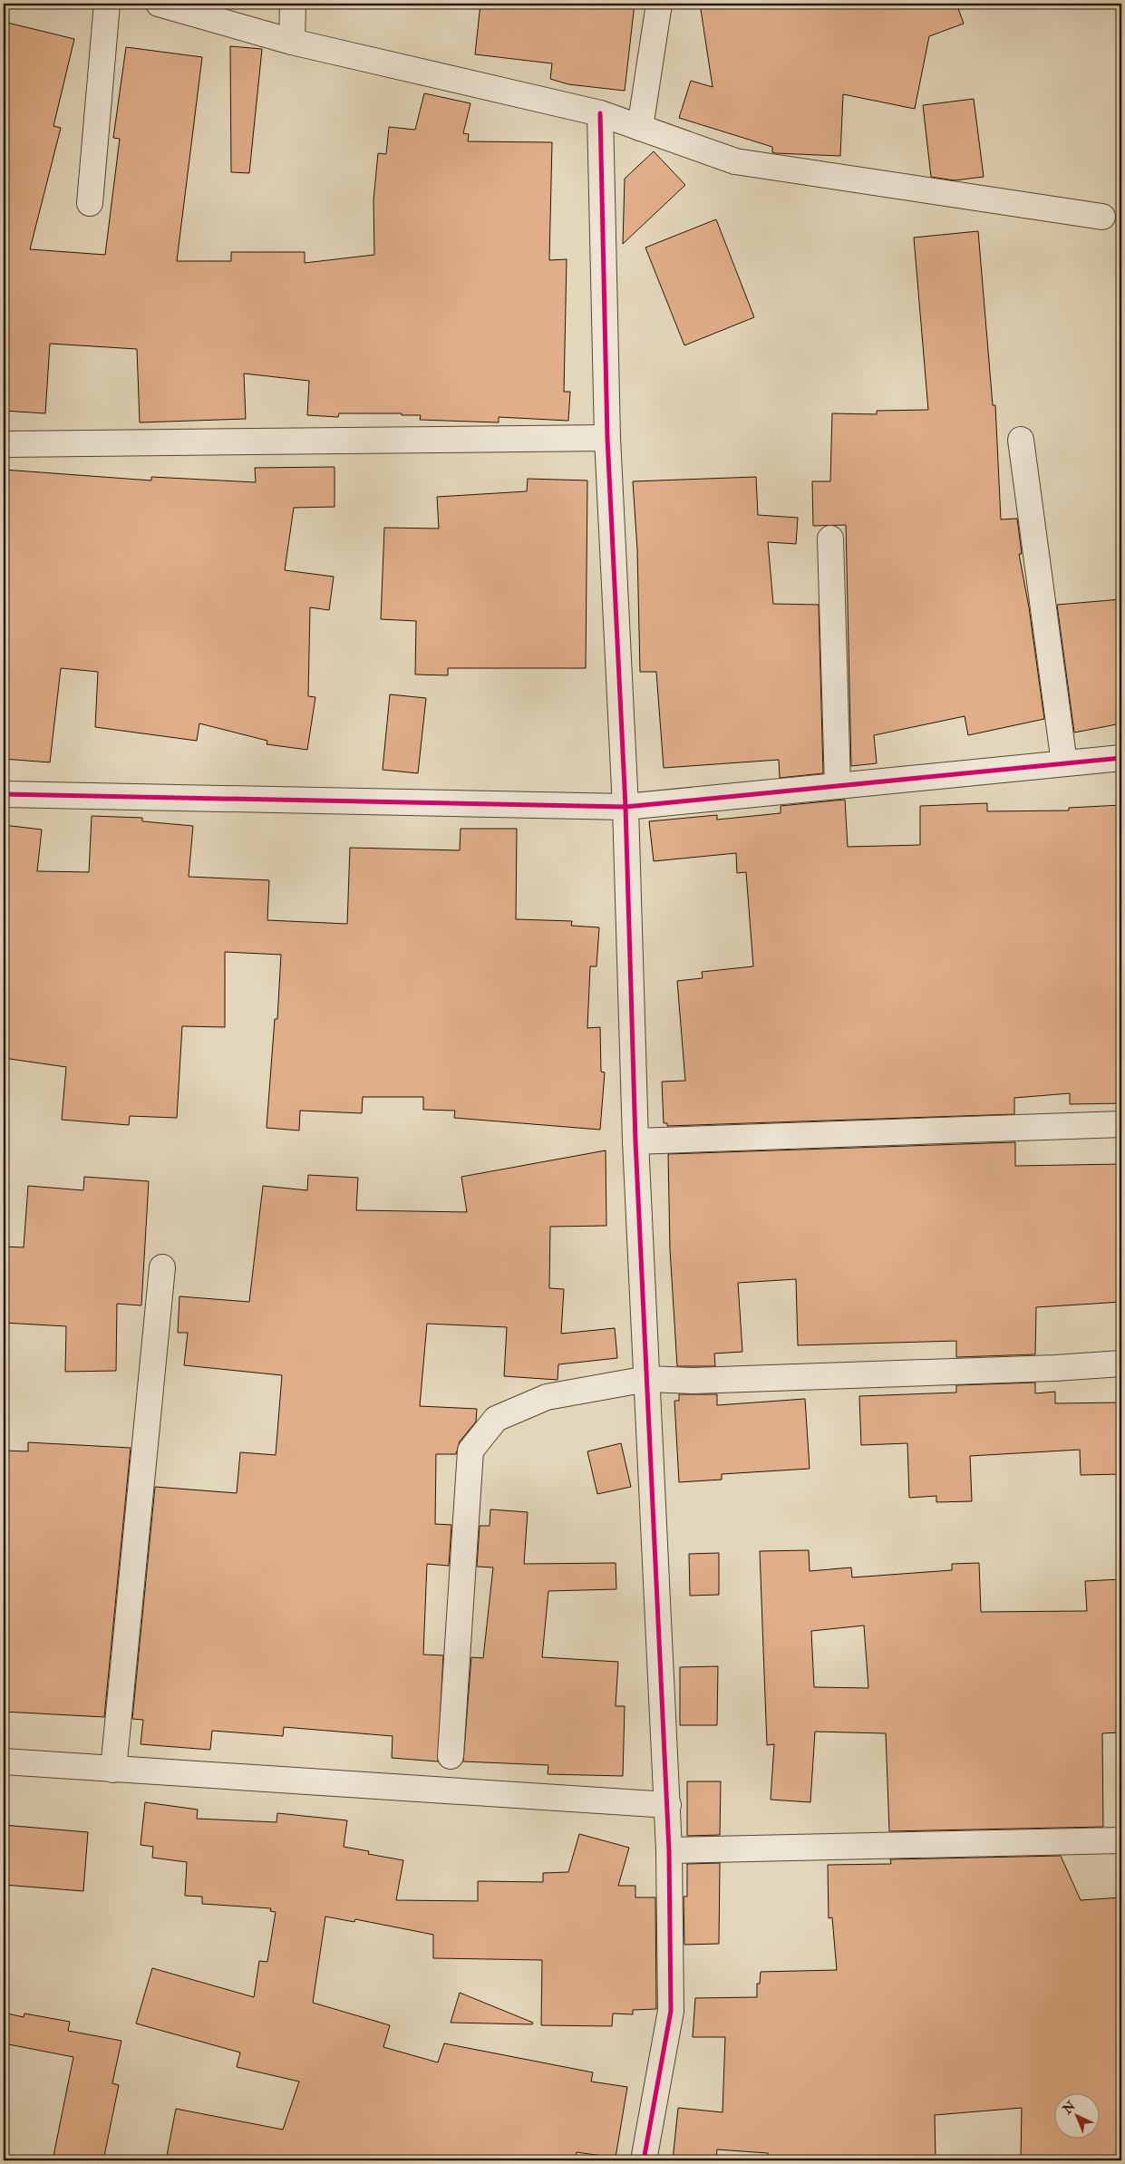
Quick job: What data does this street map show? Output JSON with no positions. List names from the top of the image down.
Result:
{
  "north": "top left"
}
